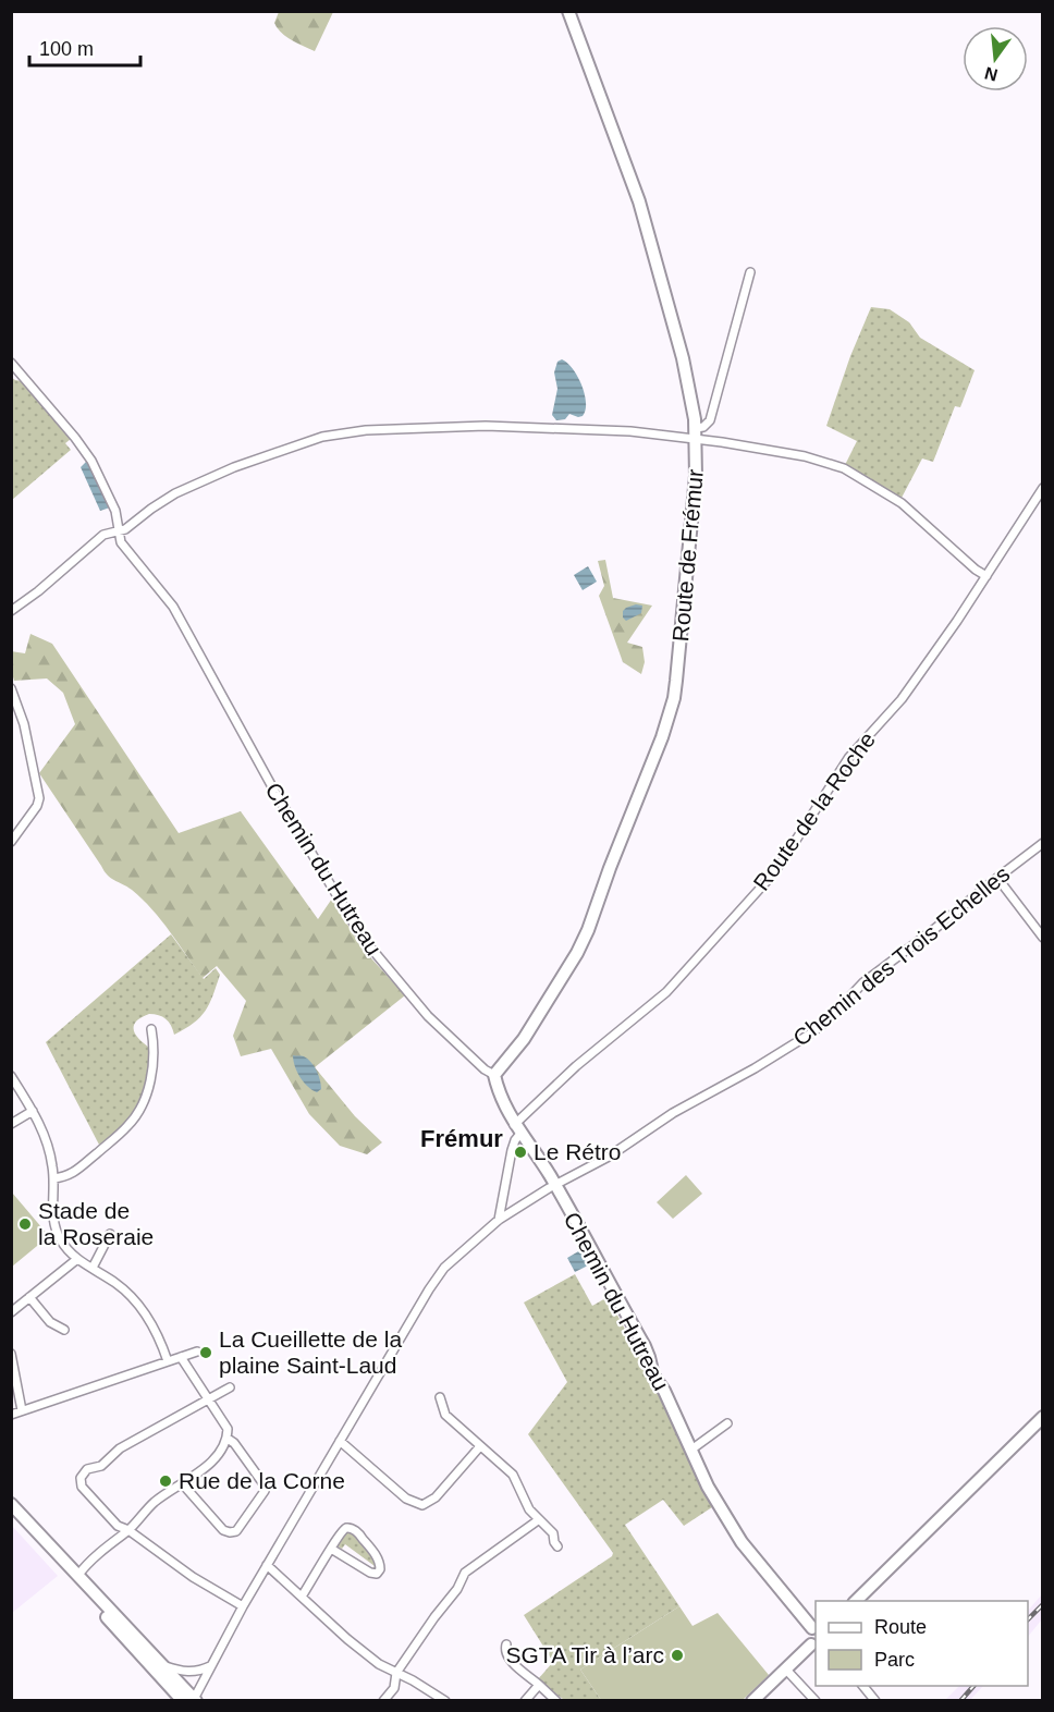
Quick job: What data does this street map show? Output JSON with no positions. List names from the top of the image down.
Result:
{
  "streets": {
    "street": [
      "Route de Frémur",
      "Route de la Roche",
      "Chemin du Hutreau",
      "Chemin des Trois Echelles"
    ]
  },
  "crossings": [
    ["Route de Frémur", "Chemin du Hutreau"],
    ["Route de la Roche", "Chemin du Hutreau"],
    ["Chemin du Hutreau", "Chemin des Trois Echelles"]
  ],
  "districts": ["Frémur"],
  "places": [
    "Le Rétro",
    "Stade de la Roseraie",
    "La Cueillette de la plaine Saint-Laud",
    "Rue de la Corne",
    "SGTA Tir à l’arc"
  ],
  "legend": ["Route", "Parc"],
  "scale_bar": "100 m",
  "north": "bottom"
}
